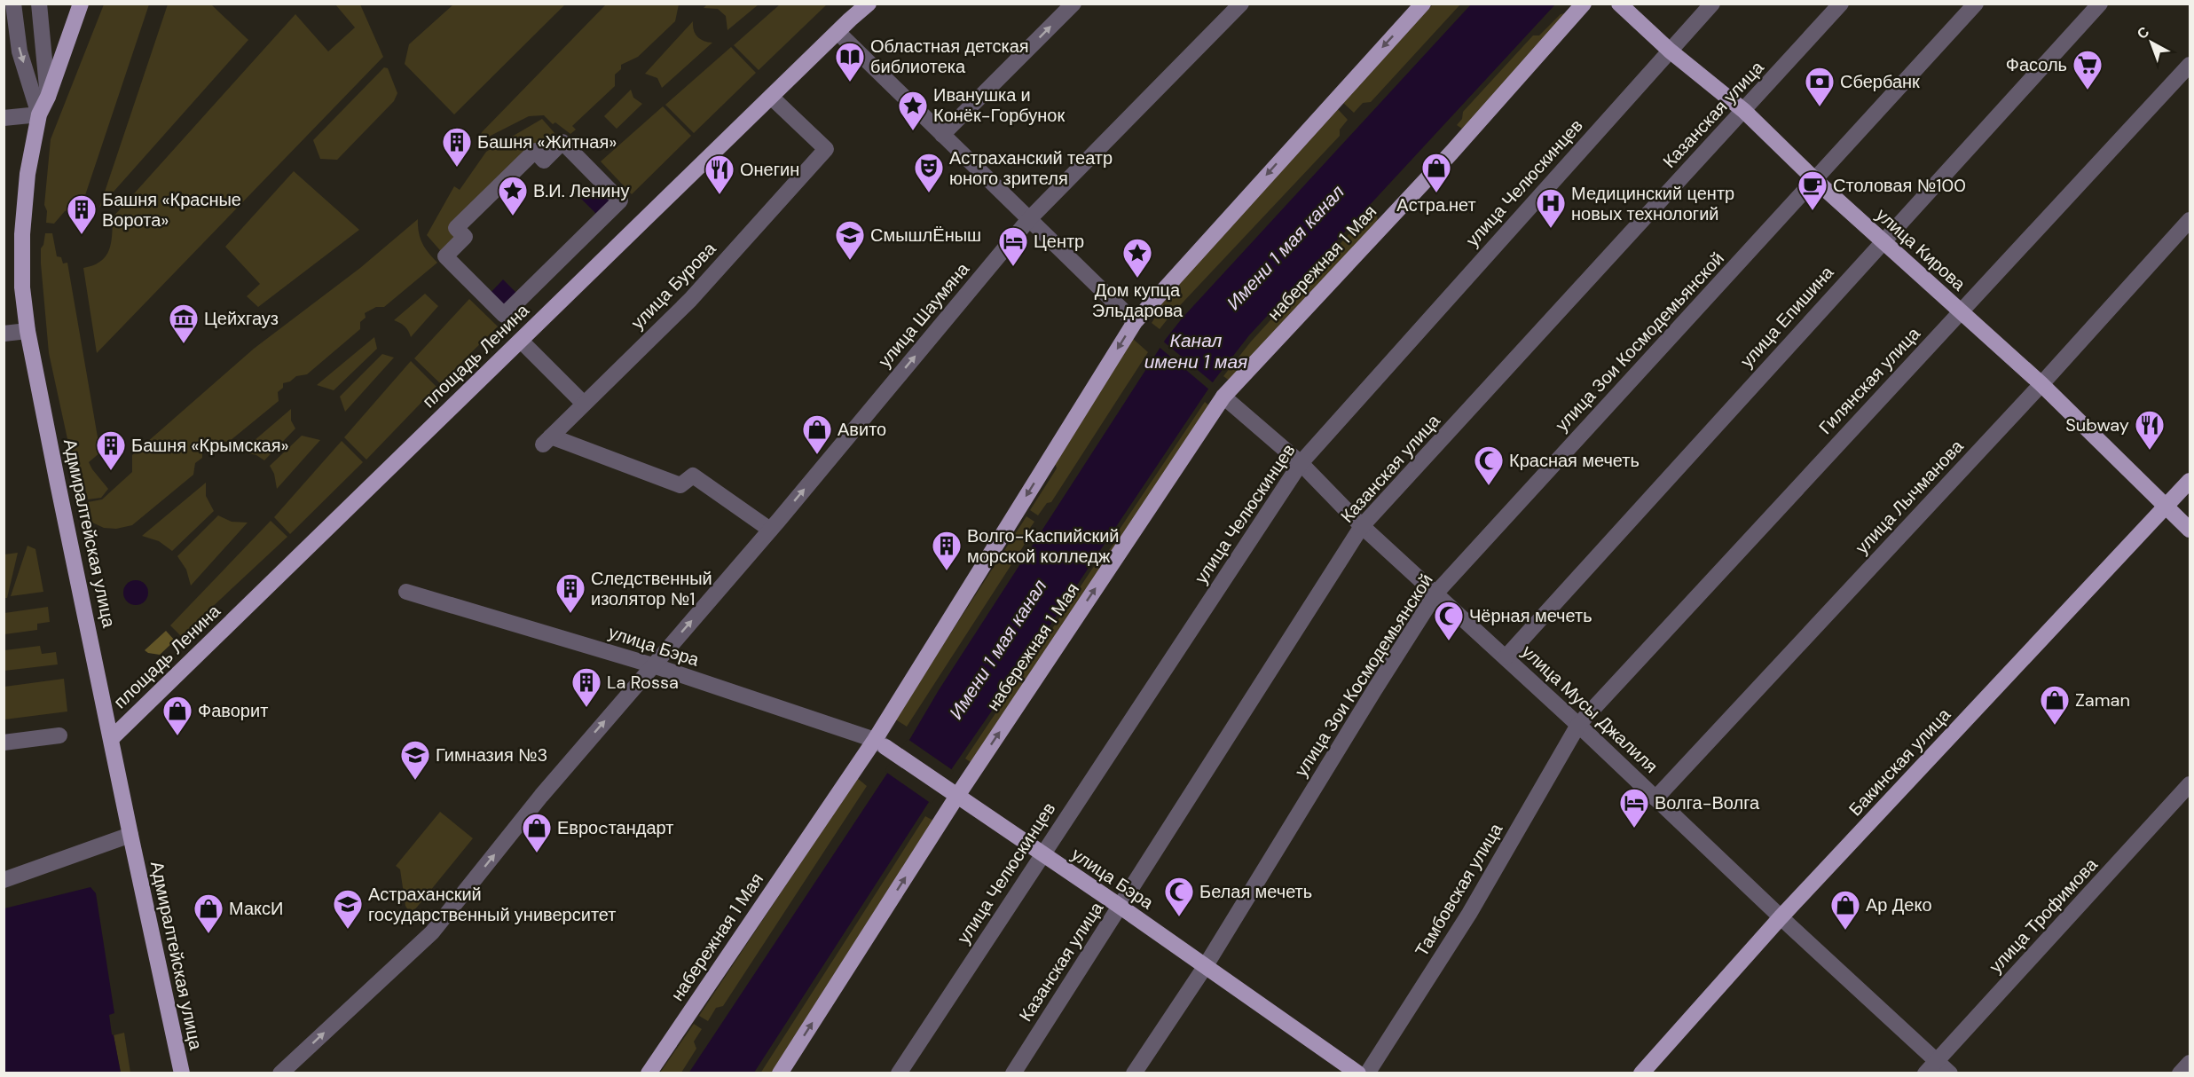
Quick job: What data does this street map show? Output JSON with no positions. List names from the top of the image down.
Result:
{
  "streets": {
    "main road": [
      "улица Кирова",
      "набережная 1 Мая",
      "площадь Ленина",
      "Адмиралтейская улица",
      "улица Бэра",
      "Бакинская улица"
    ],
    "street": [
      "Казанская улица",
      "улица Челюскинцев",
      "улица Бурова",
      "улица Шаумяна",
      "улица Епишина",
      "улица Зои Космодемьянской",
      "Гилянская улица",
      "улица Лычманова",
      "улица Мусы Джалиля",
      "Тамбовская улица",
      "улица Трофимова"
    ]
  },
  "crossings": [
    ["Казанская улица", "улица Кирова"],
    ["Казанская улица", "улица Бэра"],
    ["Казанская улица", "улица Мусы Джалиля"],
    ["улица Челюскинцев", "улица Кирова"],
    ["улица Челюскинцев", "улица Бэра"],
    ["улица Челюскинцев", "улица Мусы Джалиля"],
    ["улица Кирова", "улица Епишина"],
    ["улица Кирова", "улица Зои Космодемьянской"],
    ["улица Кирова", "Гилянская улица"],
    ["улица Кирова", "улица Лычманова"],
    ["улица Кирова", "Бакинская улица"],
    ["набережная 1 Мая", "улица Бэра"],
    ["набережная 1 Мая", "улица Мусы Джалиля"],
    ["улица Бурова", "улица Шаумяна"],
    ["улица Бурова", "площадь Ленина"],
    ["улица Шаумяна", "улица Бэра"],
    ["улица Епишина", "улица Мусы Джалиля"],
    ["улица Зои Космодемьянской", "улица Бэра"],
    ["улица Зои Космодемьянской", "улица Мусы Джалиля"],
    ["площадь Ленина", "Адмиралтейская улица"],
    ["Гилянская улица", "улица Мусы Джалиля"],
    ["Гилянская улица", "Тамбовская улица"],
    ["улица Лычманова", "улица Мусы Джалиля"],
    ["улица Мусы Джалиля", "Бакинская улица"],
    ["улица Мусы Джалиля", "Тамбовская улица"],
    ["улица Мусы Джалиля", "улица Трофимова"]
  ],
  "one_way": ["улица Шаумяна"],
  "water": ["Имени 1 мая канал", "Канал имени 1 мая"],
  "places": {
    "library": ["Областная детская библиотека"],
    "supermarket": ["Фасоль"],
    "bank": ["Сбербанк"],
    "place": ["Иванушка и Конёк-Горбунок", "В.И. Ленину", "Дом купца Эльдарова"],
    "building": [
      "Башня «Житная»",
      "Башня «Красные Ворота»",
      "Башня «Крымская»",
      "Волго-Каспийский морской колледж",
      "Следственный изолятор №1",
      "La Rossa"
    ],
    "theatre": ["Астраханский театр юного зрителя"],
    "shop": [
      "Астра.нет",
      "Авито",
      "Zaman",
      "Фаворит",
      "Евроcтандарт",
      "Ар Деко",
      "МаксИ"
    ],
    "restaurant": ["Онегин", "Subway"],
    "cafe": ["Столовая №100"],
    "hospital": ["Медицинский центр новых технологий"],
    "school or university": ["СмышлЁныш", "Гимназия №3", "Астраханский государственный университет"],
    "hotel": ["Центр", "Волга-Волга"],
    "museum": ["Цейхгауз"],
    "mosque": ["Красная мечеть", "Чёрная мечеть", "Белая мечеть"]
  },
  "north": "top left"
}
